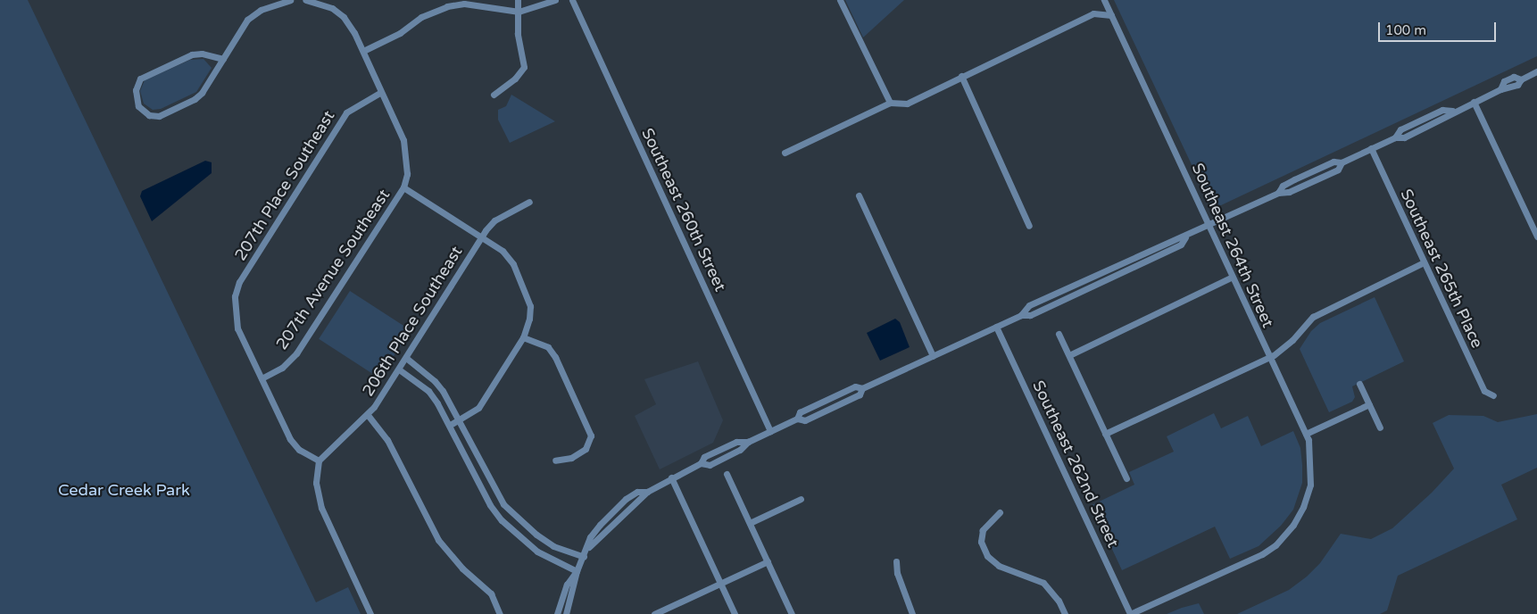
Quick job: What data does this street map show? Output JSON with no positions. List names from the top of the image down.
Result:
{
  "streets": {
    "street": [
      "207th Place Southeast",
      "Southeast 260th Street",
      "Southeast 264th Street",
      "Southeast 265th Place",
      "207th Avenue Southeast",
      "206th Place Southeast",
      "Southeast 262nd Street"
    ]
  },
  "crossings": [
    ["207th Place Southeast", "207th Avenue Southeast"],
    ["Southeast 264th Street", "Southeast 262nd Street"]
  ],
  "parks": ["Cedar Creek Park"],
  "scale_bar": "100 m"
}
